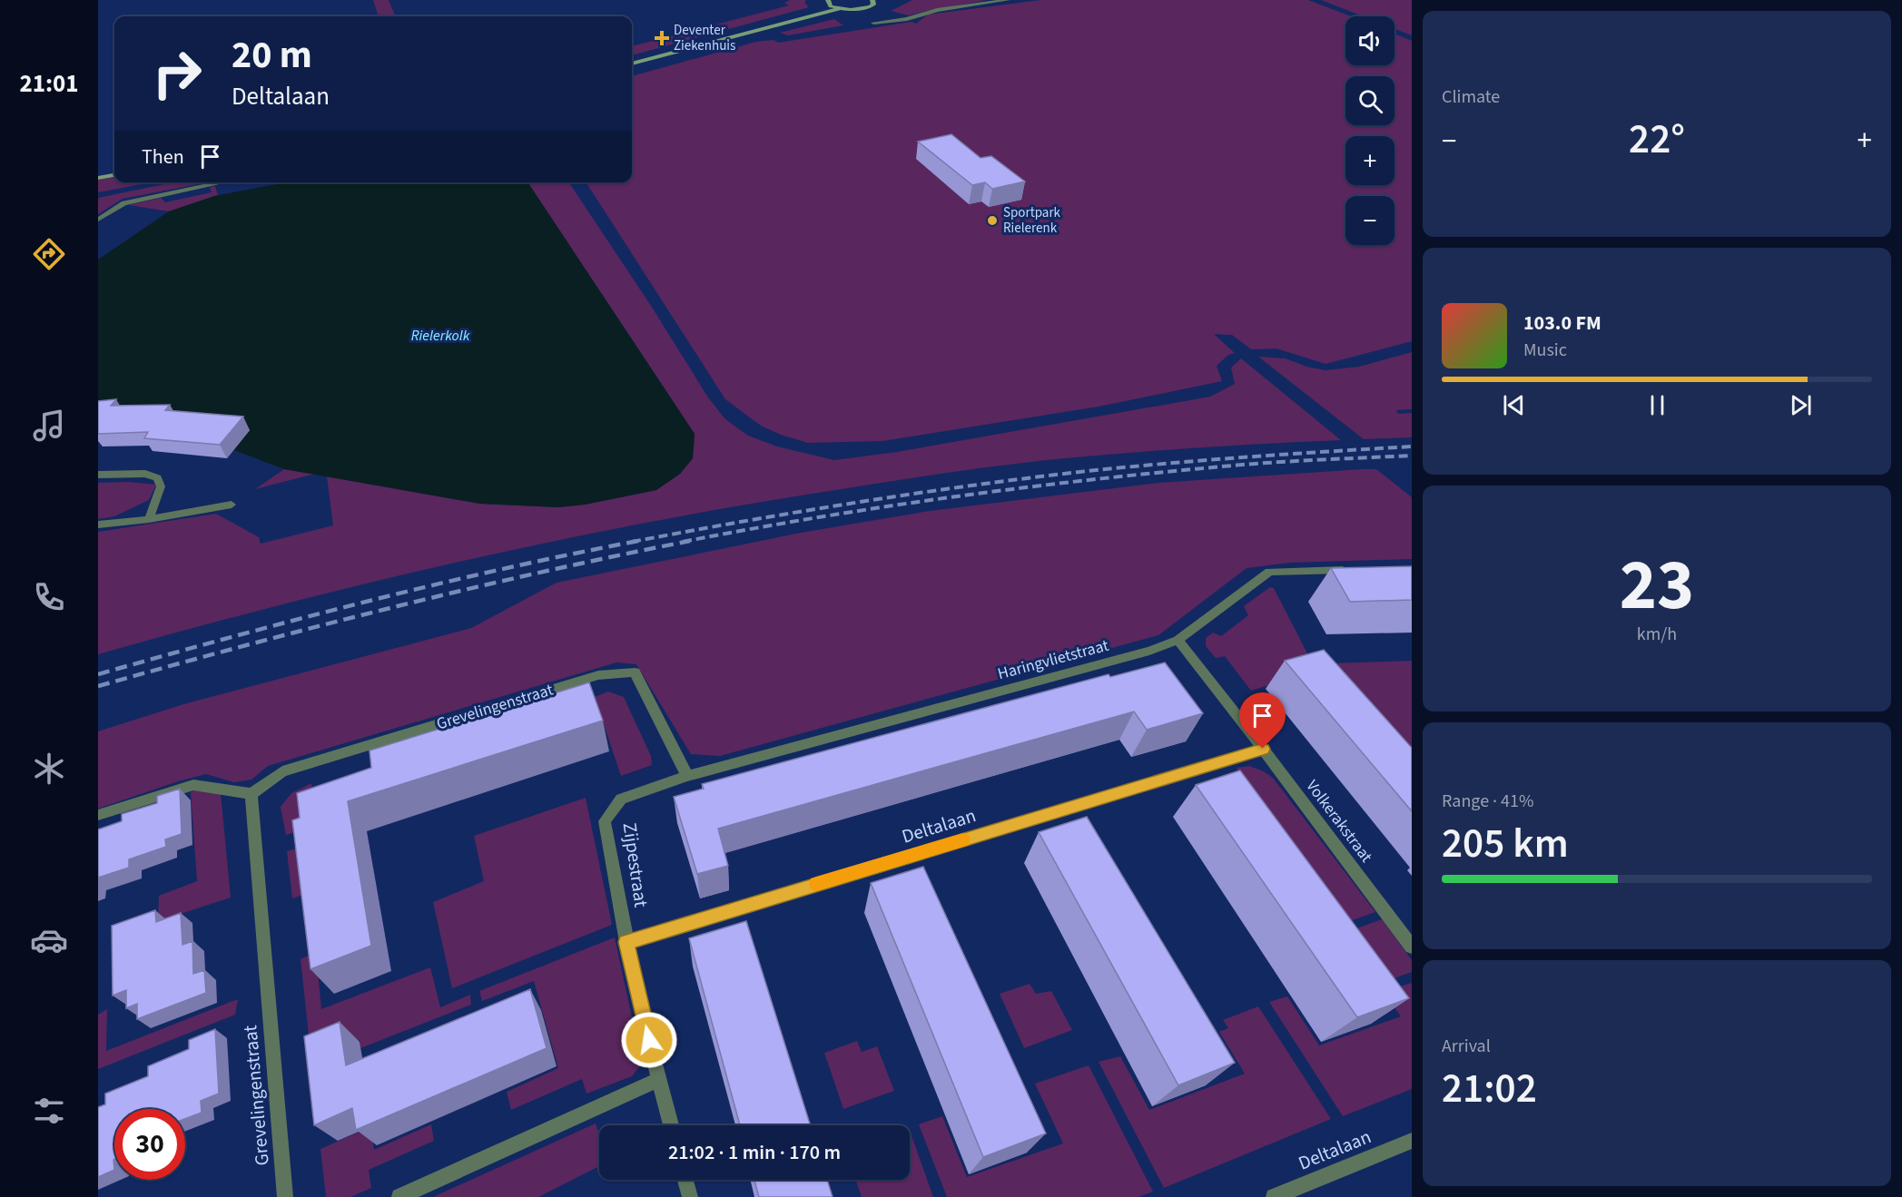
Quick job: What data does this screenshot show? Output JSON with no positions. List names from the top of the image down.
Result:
{
  "streets": {
    "street": [
      "Haringvlietstraat",
      "Grevelingenstraat",
      "Volkerakstraat",
      "Deltalaan",
      "Zijpestraat"
    ]
  },
  "crossings": [
    ["Haringvlietstraat", "Grevelingenstraat"],
    ["Haringvlietstraat", "Volkerakstraat"],
    ["Haringvlietstraat", "Zijpestraat"],
    ["Grevelingenstraat", "Zijpestraat"],
    ["Volkerakstraat", "Deltalaan"],
    ["Deltalaan", "Zijpestraat"]
  ],
  "water": ["Rielerkolk"],
  "places": {
    "health": ["Deventer Ziekenhuis"],
    "other": ["Sportpark Rielerenk"]
  },
  "page": {
    "tabs": "21:01",
    "tile": [
      "Climate",
      ["23", "km/h"],
      ["Range · 41%", "205 km"],
      ["Arrival", "21:02"]
    ],
    "map_buttons": ["+", "−"],
    "turn": ["20 m", "Deltalaan"],
    "heat": ["−", "22°", "+"],
    "then": "Then",
    "song": ["103.0 FM", "Music"],
    "limit": "30",
    "trip": "21:02 · 1 min · 170 m"
  }
}
